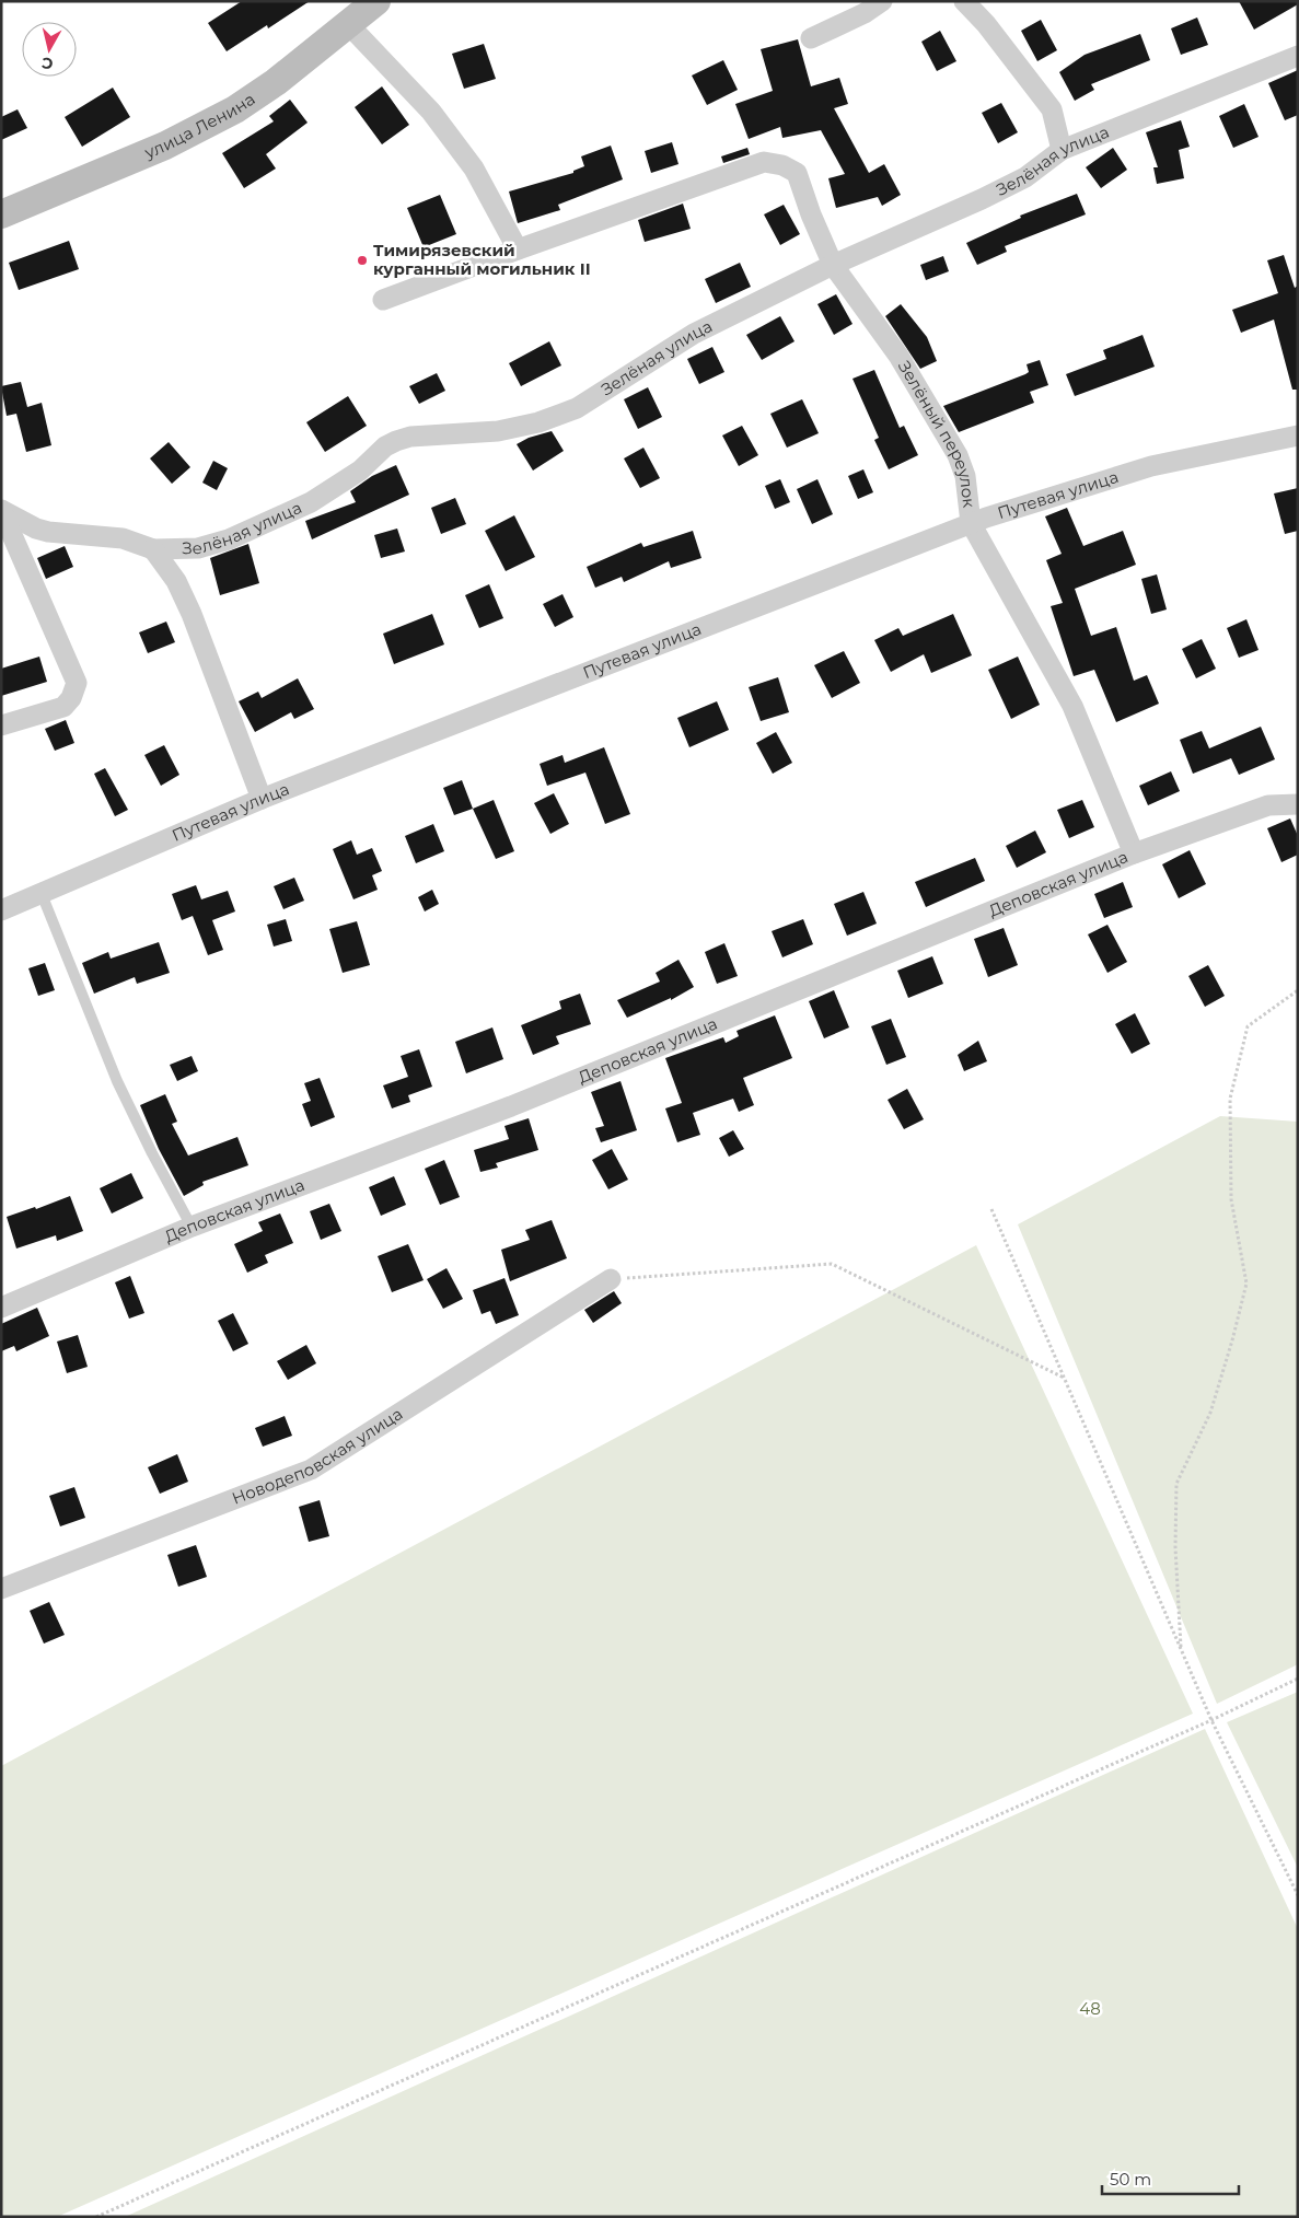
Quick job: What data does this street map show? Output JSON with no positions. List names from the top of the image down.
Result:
{
  "streets": {
    "street": [
      "улица Ленина",
      "Зелёная улица",
      "Зелёный переулок",
      "Путевая улица",
      "Деповская улица",
      "Новодеповская улица"
    ]
  },
  "crossings": [
    ["Зелёная улица", "Зелёный переулок"],
    ["Зелёный переулок", "Путевая улица"],
    ["Зелёный переулок", "Деповская улица"]
  ],
  "parks": ["48"],
  "places": ["Тимирязевский курганный могильник II"],
  "scale_bar": "50 m",
  "north": "bottom"
}
